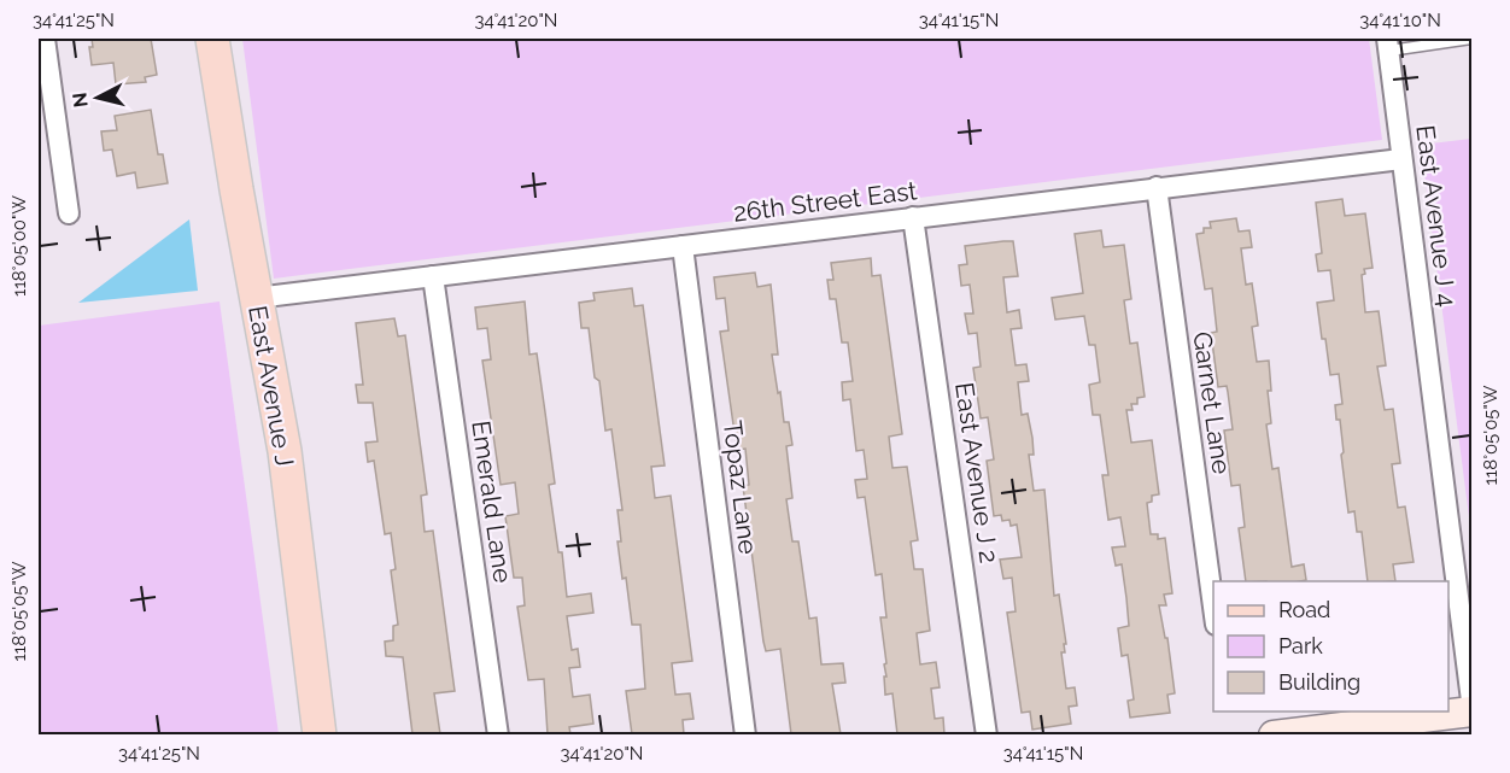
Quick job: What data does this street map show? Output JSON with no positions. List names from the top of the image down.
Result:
{
  "streets": {
    "main road": ["East Avenue J"],
    "street": [
      "26th Street East",
      "East Avenue J 4",
      "Garnet Lane",
      "East Avenue J 2",
      "Topaz Lane",
      "Emerald Lane"
    ]
  },
  "crossings": [
    ["26th Street East", "East Avenue J 4"],
    ["26th Street East", "East Avenue J"],
    ["26th Street East", "Garnet Lane"],
    ["26th Street East", "East Avenue J 2"],
    ["26th Street East", "Topaz Lane"],
    ["26th Street East", "Emerald Lane"]
  ],
  "legend": ["Road", "Park", "Building"],
  "north": "left",
  "coordinates": [
    "34°41'25\"N",
    "34°41'20\"N",
    "34°41'15\"N",
    "34°41'10\"N",
    "118°05'00\"W",
    "118°05'05\"W"
  ]
}
